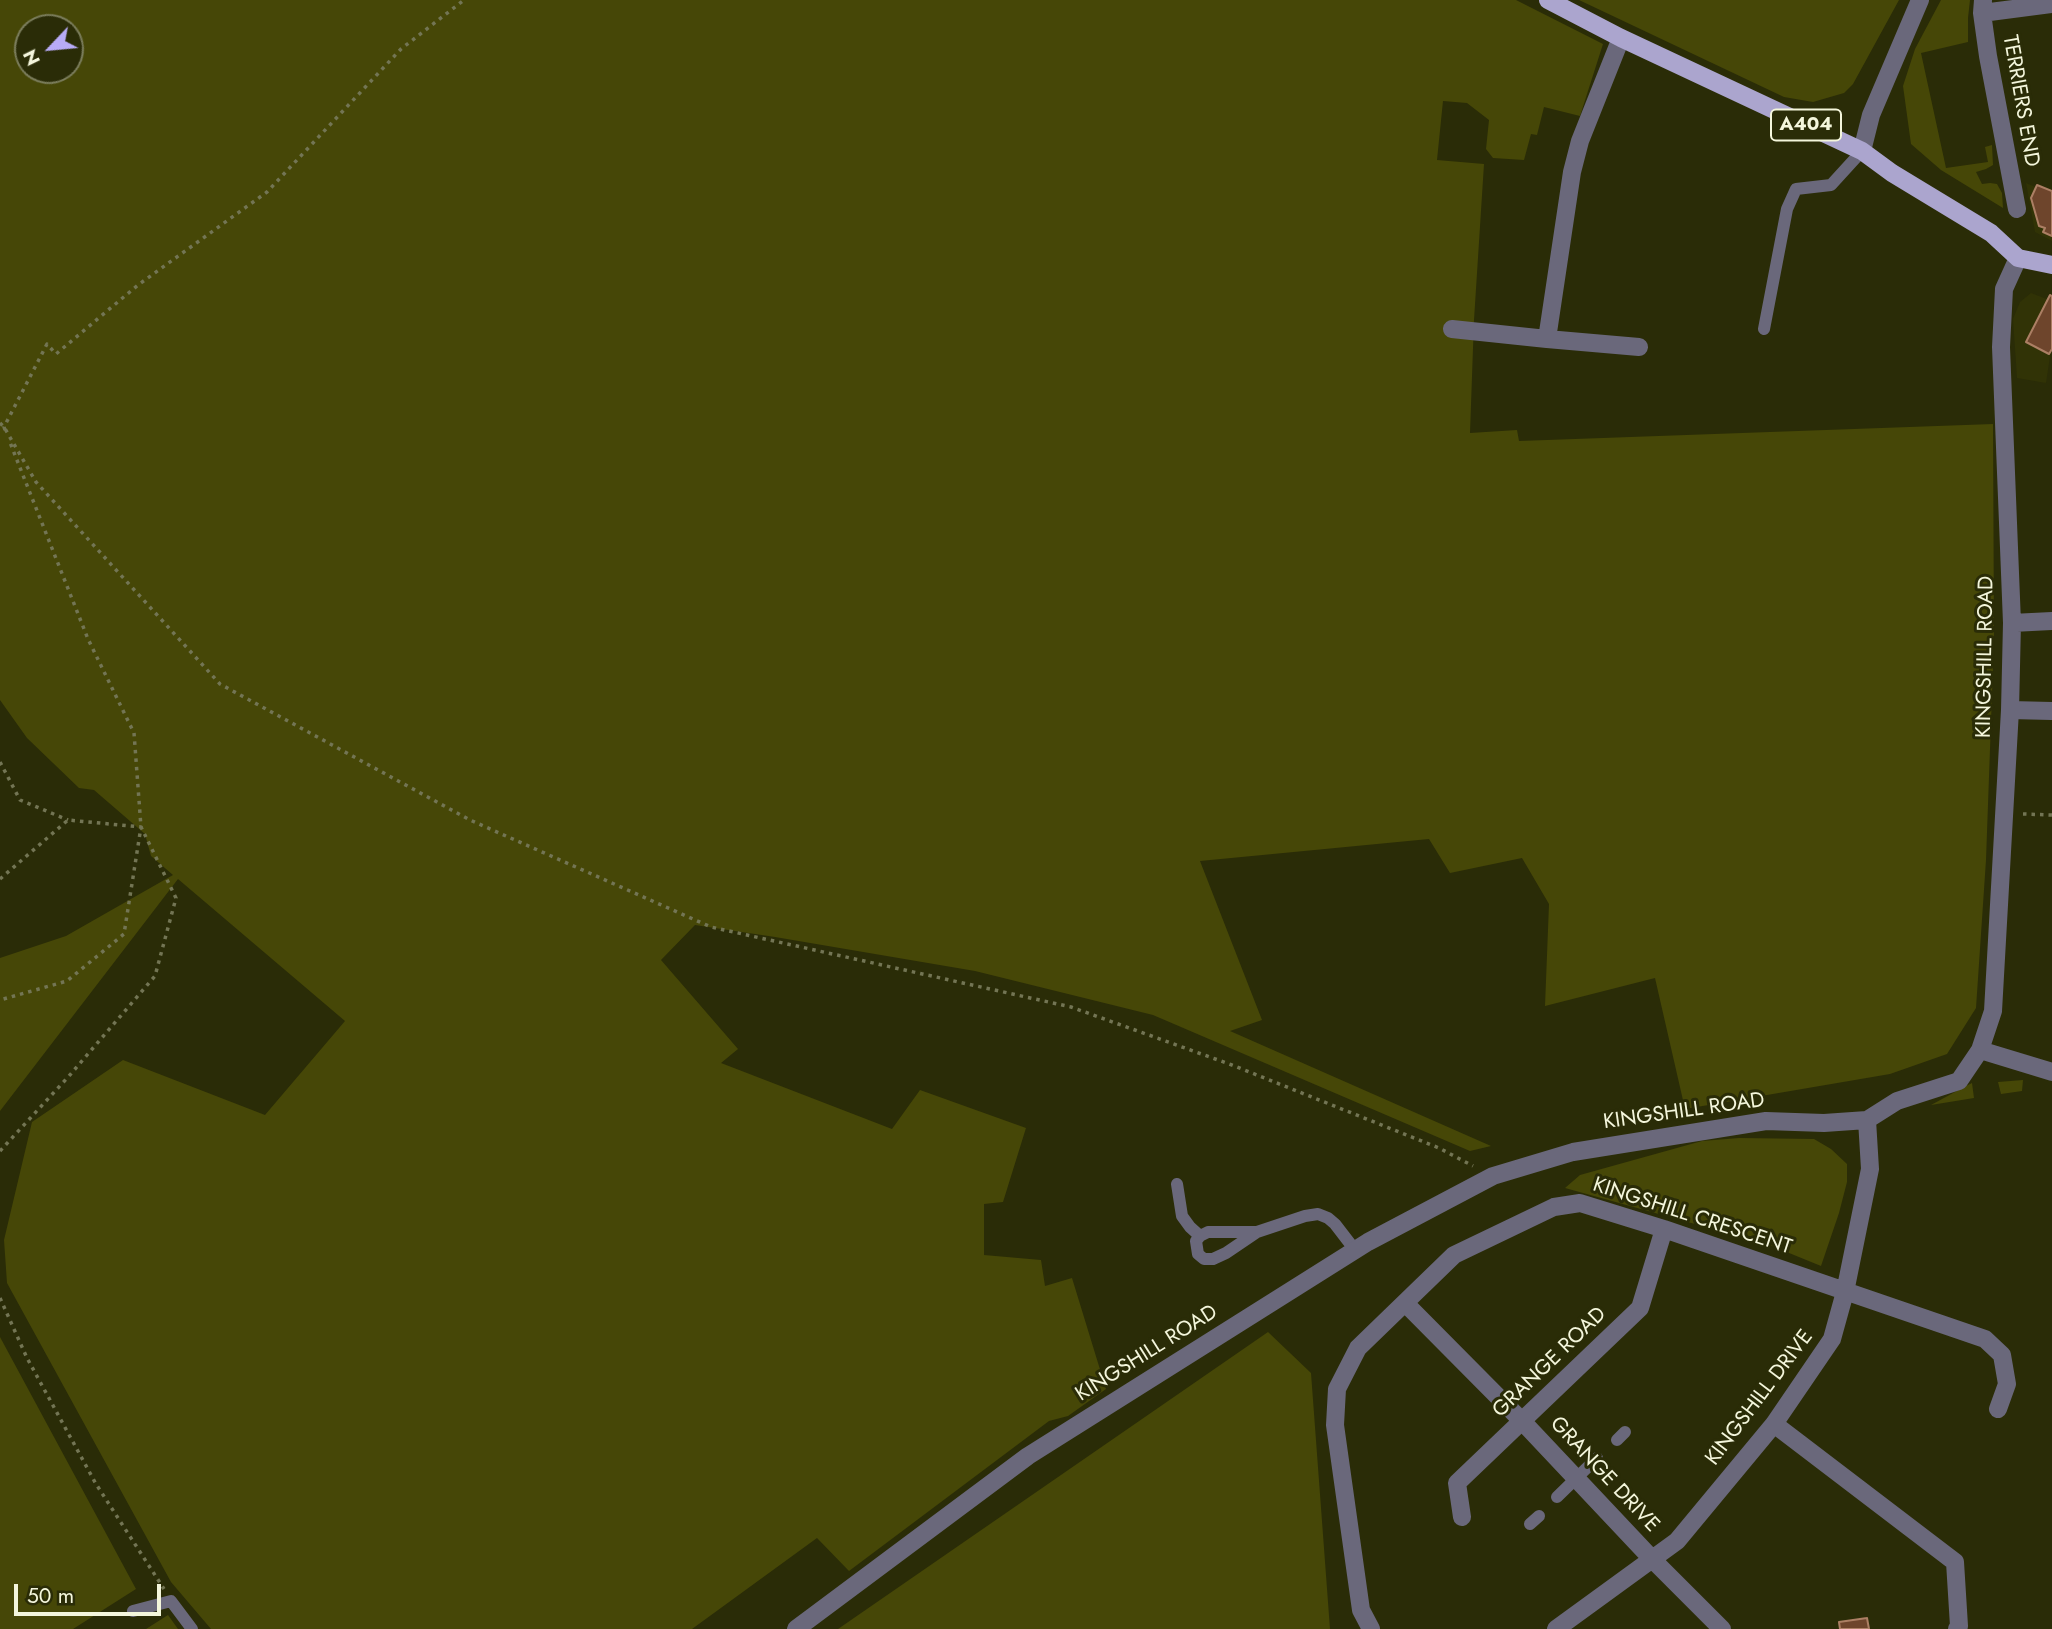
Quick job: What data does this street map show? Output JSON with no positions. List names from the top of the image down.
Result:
{
  "streets": {
    "main road": ["A404"],
    "street": [
      "TERRIERS END",
      "KINGSHILL ROAD",
      "KINGSHILL CRESCENT",
      "GRANGE ROAD",
      "KINGSHILL DRIVE",
      "GRANGE DRIVE"
    ]
  },
  "crossings": [
    ["A404", "KINGSHILL ROAD"],
    ["KINGSHILL ROAD", "KINGSHILL DRIVE"],
    ["KINGSHILL CRESCENT", "GRANGE ROAD"],
    ["KINGSHILL CRESCENT", "KINGSHILL DRIVE"],
    ["KINGSHILL CRESCENT", "GRANGE DRIVE"],
    ["GRANGE ROAD", "GRANGE DRIVE"],
    ["KINGSHILL DRIVE", "GRANGE DRIVE"]
  ],
  "scale_bar": "50 m",
  "north": "bottom left"
}
